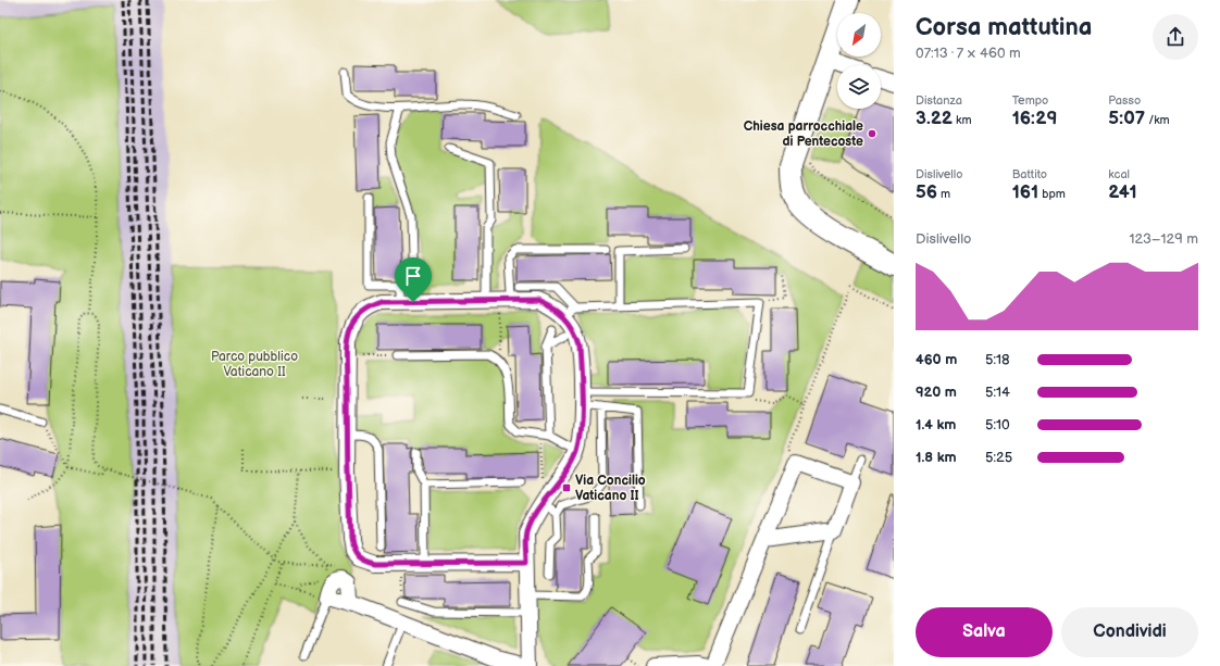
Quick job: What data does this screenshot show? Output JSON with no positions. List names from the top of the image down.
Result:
{
  "parks": ["Parco pubblico Vaticano II"],
  "places": {
    "other": ["Chiesa parrocchiale di Pentecoste"],
    "transit": ["Via Concilio Vaticano II"]
  },
  "north": "bottom left",
  "page": {
    "heading": ["Corsa mattutina", "07:13 · 7 × 460 m"],
    "stats": [
      ["Distanza", "3.22 km"],
      ["Tempo", "16:29"],
      ["Passo", "5:07 /km"],
      ["Dislivello", "56 m"],
      ["Battito", "161 bpm"],
      ["kcal", "241"]
    ],
    "chart": ["Dislivello", "123–129 m"],
    "list": [
      {
        "name": "460 m",
        "note": "5:18"
      },
      {
        "name": "920 m",
        "note": "5:14"
      },
      {
        "name": "1.4 km",
        "note": "5:10"
      },
      {
        "name": "1.8 km",
        "note": "5:25"
      }
    ],
    "buttons": ["Salva", "Condividi"]
  }
}
